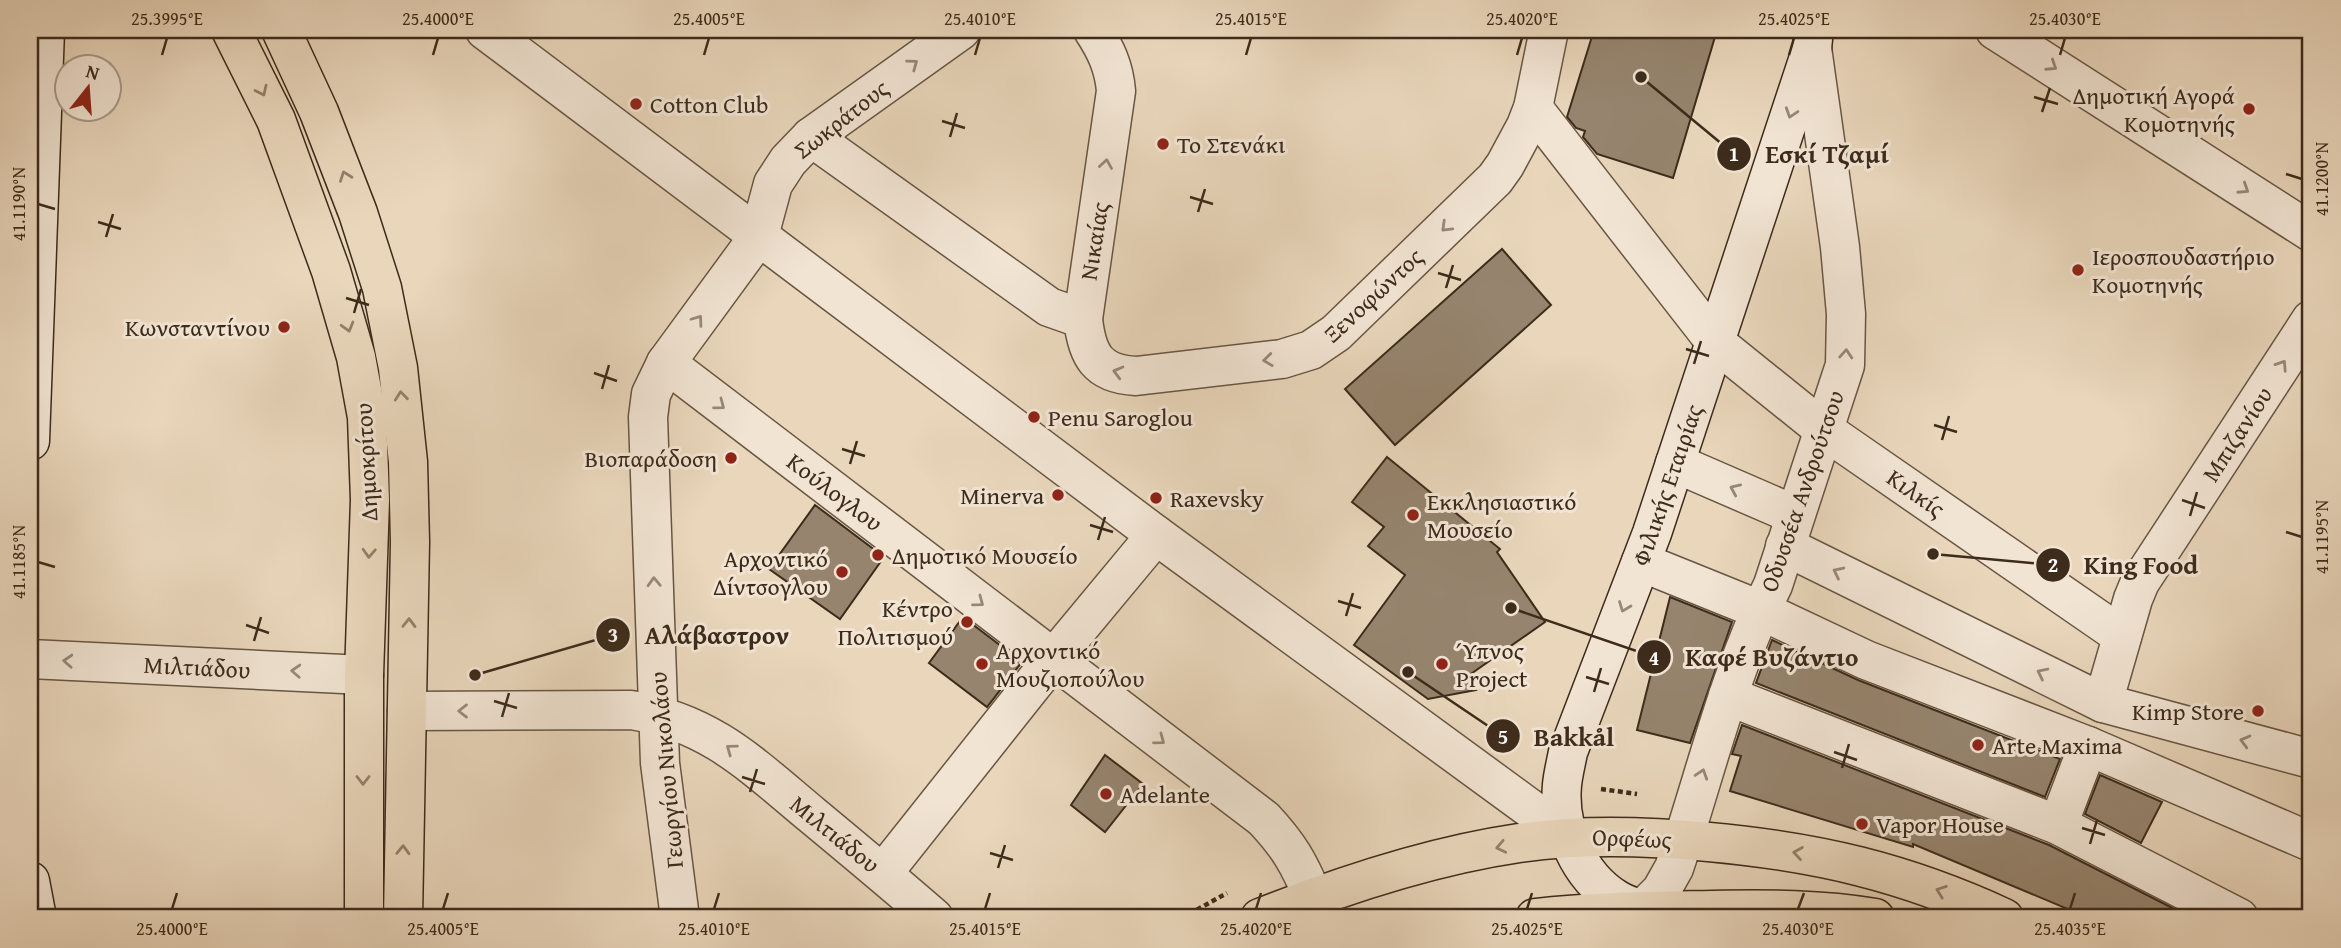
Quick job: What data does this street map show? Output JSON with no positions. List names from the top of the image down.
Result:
{
  "streets": {
    "main road": ["Δημοκρίτου", "Ορφέως"],
    "street": [
      "Σωκράτους",
      "Νικαίας",
      "Ξενοφώντος",
      "Μπιζανίου",
      "Φιλικής Εταιρίας",
      "Οδυσσέα Ανδρούτσου",
      "Κούλογλου",
      "Κιλκίς",
      "Μιλτιάδου",
      "Γεωργίου Νικολάου"
    ]
  },
  "crossings": [
    ["Σωκράτους", "Γεωργίου Νικολάου"],
    ["Νικαίας", "Ξενοφώντος"],
    ["Ξενοφώντος", "Κιλκίς"],
    ["Μπιζανίου", "Κιλκίς"],
    ["Δημοκρίτου", "Μιλτιάδου"],
    ["Φιλικής Εταιρίας", "Οδυσσέα Ανδρούτσου"],
    ["Φιλικής Εταιρίας", "Κιλκίς"],
    ["Φιλικής Εταιρίας", "Ορφέως"],
    ["Οδυσσέα Ανδρούτσου", "Κιλκίς"],
    ["Οδυσσέα Ανδρούτσου", "Ορφέως"],
    ["Κούλογλου", "Γεωργίου Νικολάου"],
    ["Κούλογλου", "Ορφέως"],
    ["Μιλτιάδου", "Γεωργίου Νικολάου"]
  ],
  "one_way": [
    "Σωκράτους",
    "Νικαίας",
    "Ξενοφώντος",
    "Μπιζανίου",
    "Φιλικής Εταιρίας",
    "Οδυσσέα Ανδρούτσου",
    "Μιλτιάδου",
    "Γεωργίου Νικολάου"
  ],
  "places": [
    "Εσκί Τζαμί",
    "Cotton Club",
    "Δημοτική Αγορά Κομοτηνής",
    "Το Στενάκι",
    "Ιεροσπουδαστήριο Κομοτηνής",
    "Κωνσταντίνου",
    "Penu Saroglou",
    "Βιοπαράδοση",
    "Minerva",
    "Raxevsky",
    "Εκκλησιαστικό Μουσείο",
    "King Food",
    "Δημοτικό Μουσείο",
    "Αρχοντικό Δίντσογλου",
    "Καφέ Βυζάντιο",
    "Κέντρο Πολιτισμού",
    "Αρχοντικό Μουζιοπούλου",
    "Ύπνος Project",
    "Bakkål",
    "Αλάβαστρον",
    "Kimp Store",
    "Arte Maxima",
    "Adelante",
    "Vapor House"
  ],
  "north": "top",
  "coordinates": [
    "25.3995°E",
    "25.4000°E",
    "25.4005°E",
    "25.4010°E",
    "25.4015°E",
    "25.4020°E",
    "25.4025°E",
    "25.4030°E",
    "41.1200°N",
    "41.1190°N",
    "41.1195°N",
    "41.1185°N",
    "25.4035°E"
  ]
}
